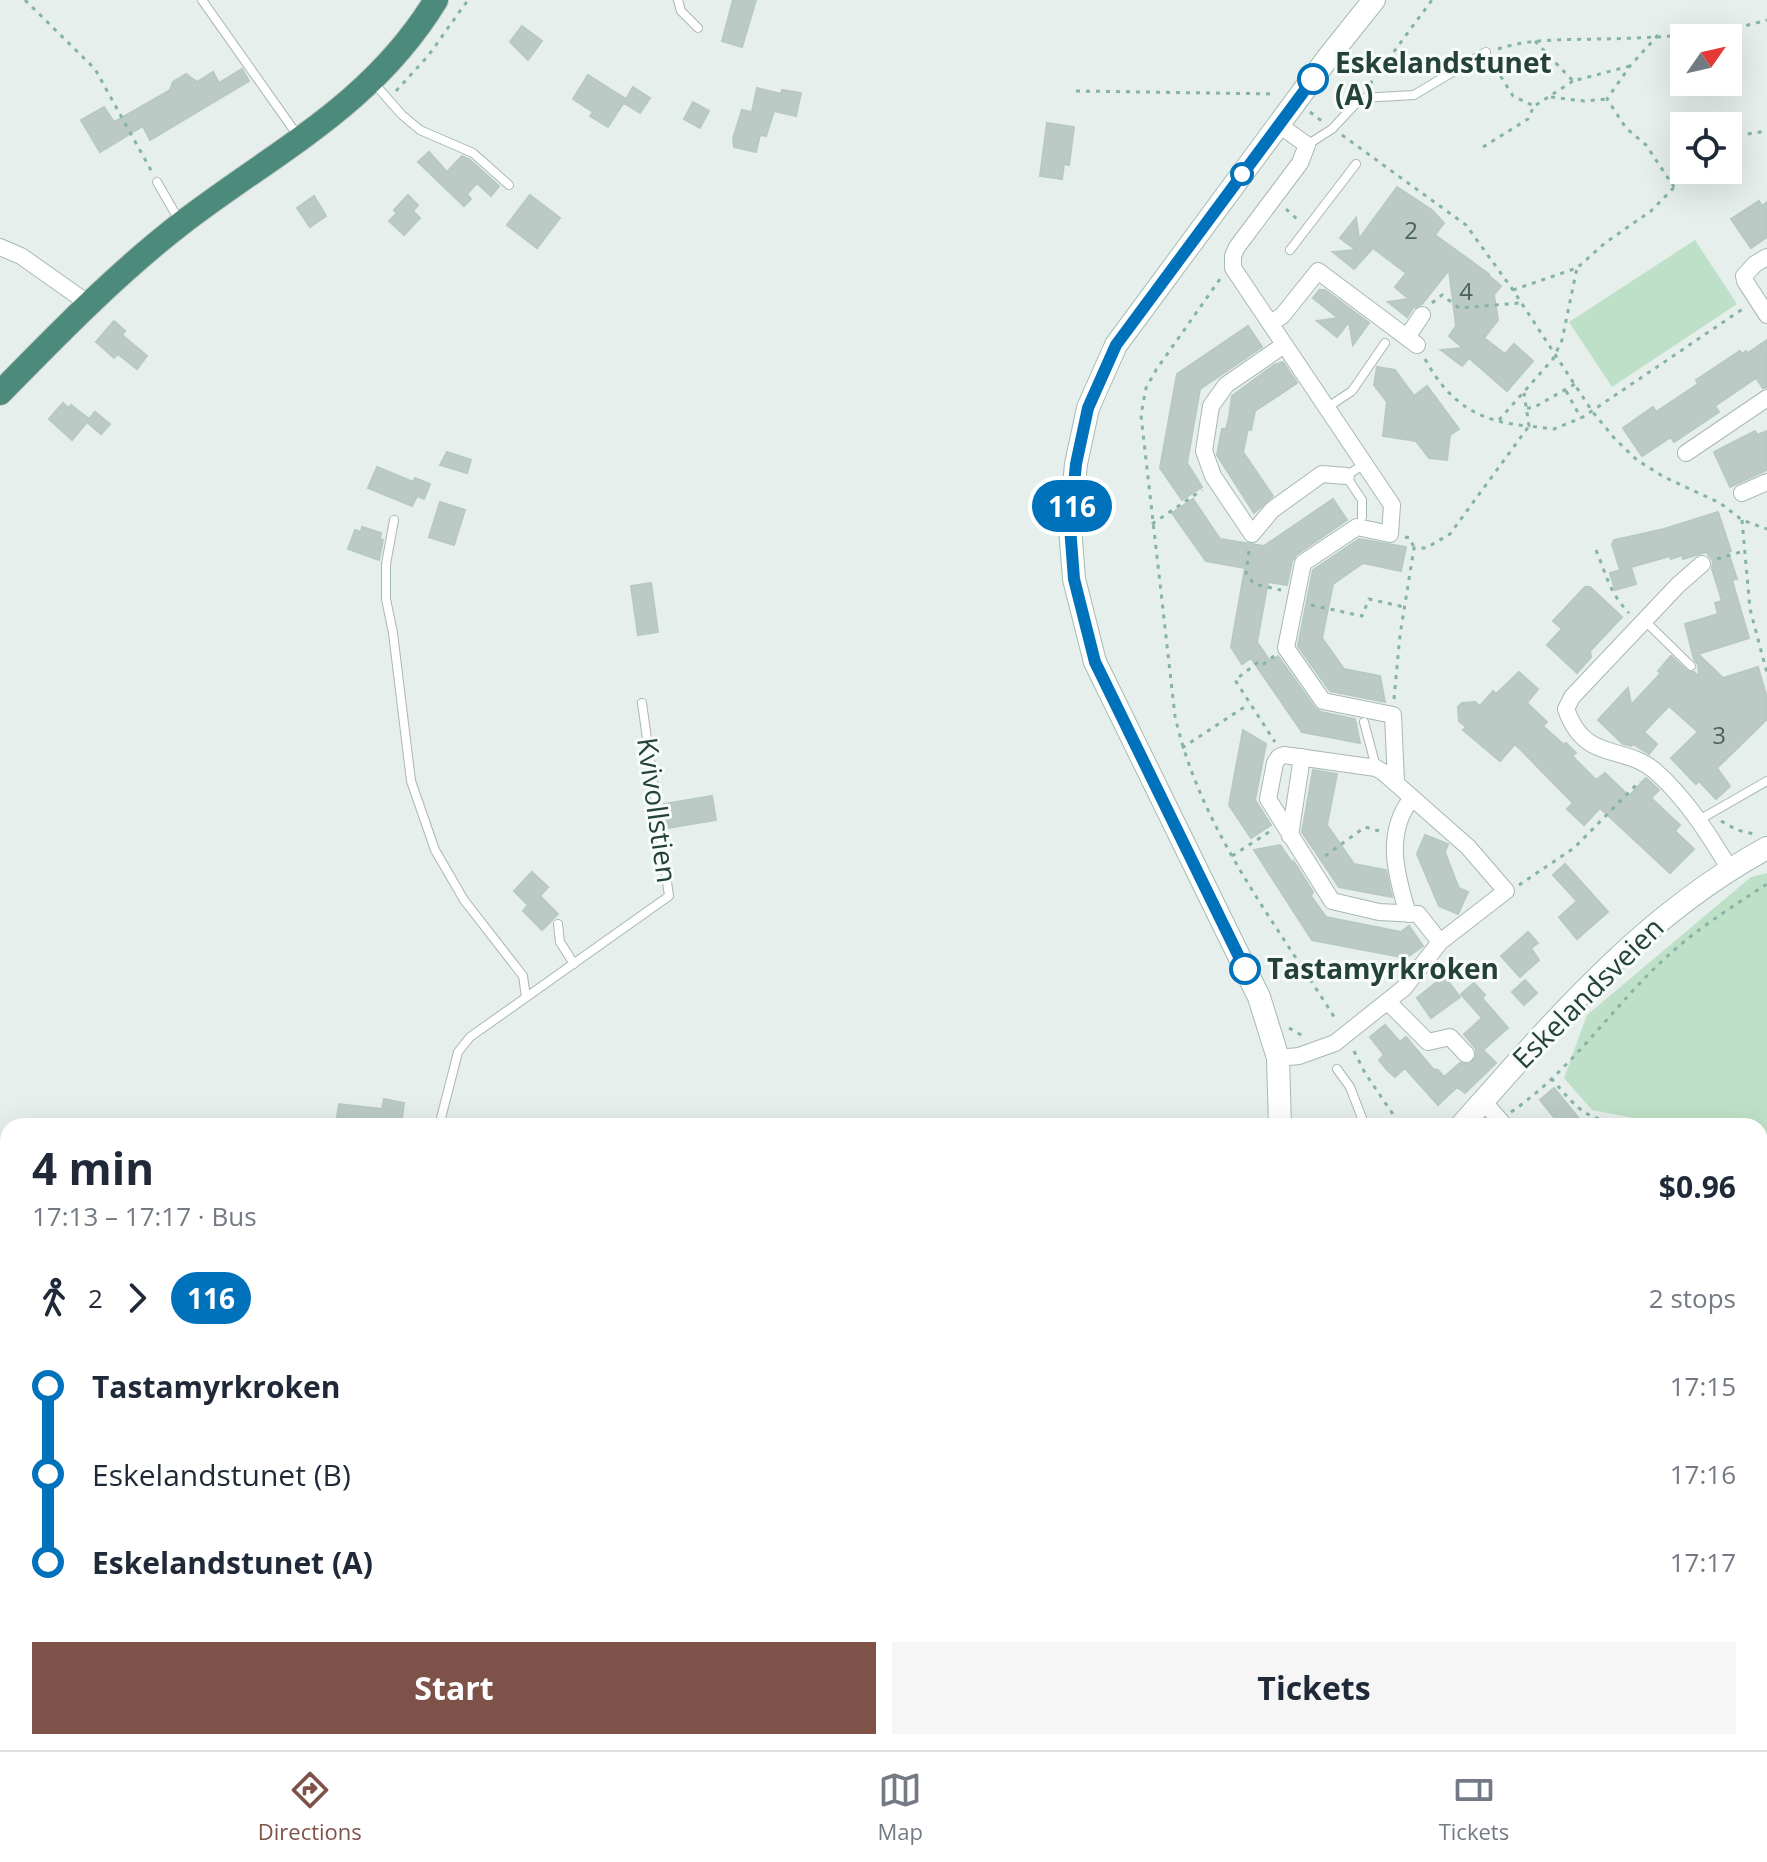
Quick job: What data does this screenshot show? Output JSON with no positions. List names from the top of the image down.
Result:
{
  "streets": {
    "main road": ["Eskelandsveien"],
    "lane": ["Kvivollstien"]
  },
  "places": ["Eskelandstunet (A)", "Tastamyrkroken"],
  "lines": ["bus line 116"],
  "house_numbers": ["2", "4", "3"],
  "north": "top right",
  "page": {
    "on_map": "116",
    "heading": ["4 min", "17:13 – 17:17 · Bus", "$0.96"],
    "legs": ["2", "116", "2 stops"],
    "list": [
      {
        "name": "Tastamyrkroken",
        "value": "17:15"
      },
      {
        "name": "Eskelandstunet (B)",
        "value": "17:16"
      },
      {
        "name": "Eskelandstunet (A)",
        "value": "17:17"
      }
    ],
    "buttons": ["Start", "Tickets"],
    "tabs": ["Directions", "Map", "Tickets"]
  }
}
